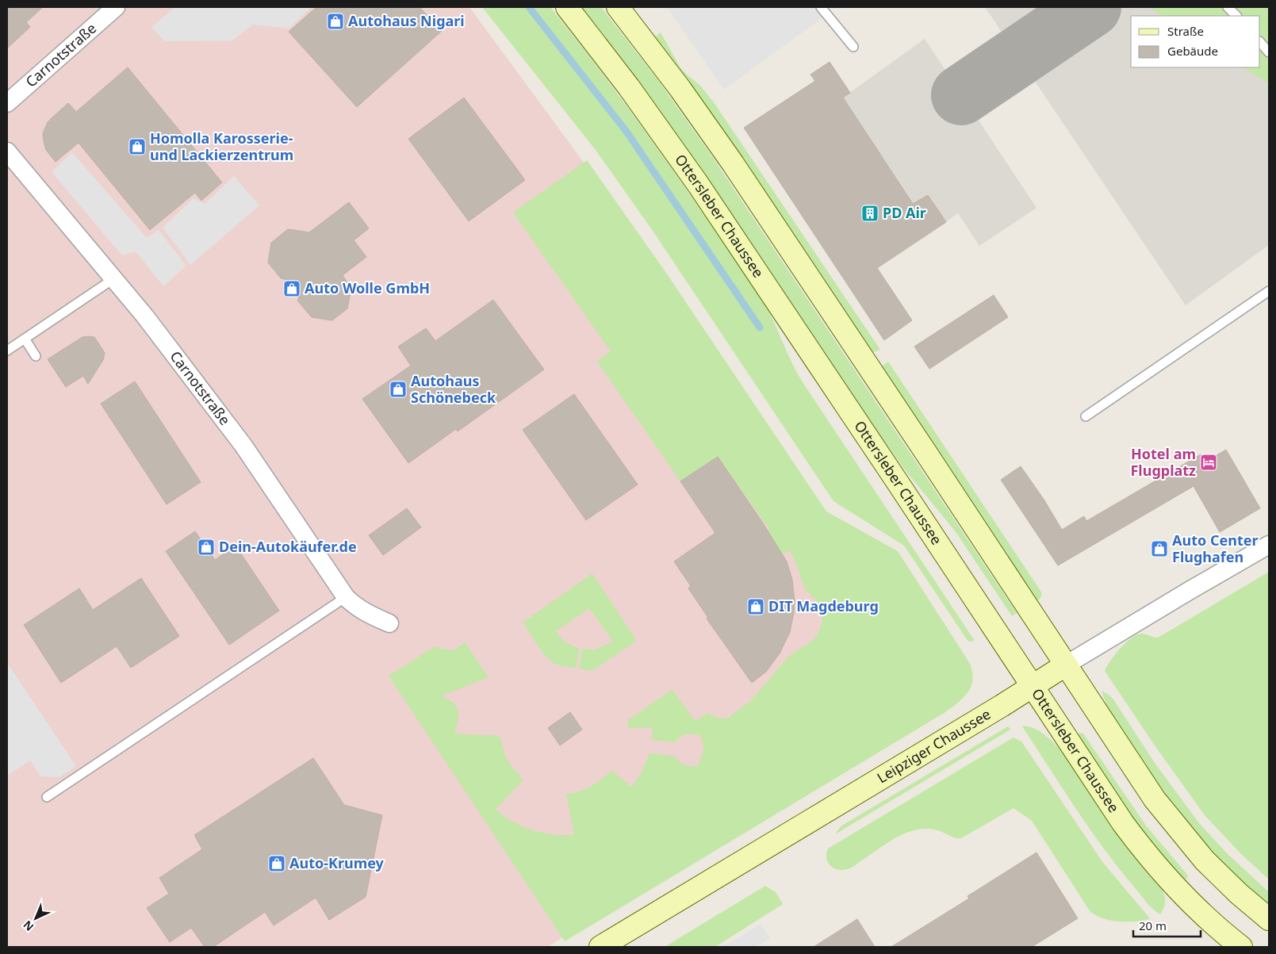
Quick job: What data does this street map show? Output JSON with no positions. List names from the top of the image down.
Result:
{
  "streets": {
    "main road": ["Ottersleber Chaussee", "Leipziger Chaussee"],
    "street": ["Carnotstraße"]
  },
  "crossings": [
    ["Ottersleber Chaussee", "Leipziger Chaussee"]
  ],
  "places": {
    "shop": [
      "Autohaus Nigari",
      "Homolla Karosserie- und Lackierzentrum",
      "Auto Wolle GmbH",
      "Autohaus Schönebeck",
      "Dein-Autokäufer.de",
      "Auto Center Flughafen",
      "DIT Magdeburg",
      "Auto-Krumey"
    ],
    "building": ["PD Air"],
    "hotel": ["Hotel am Flugplatz"]
  },
  "legend": ["Straße", "Gebäude"],
  "scale_bar": "20 m",
  "north": "bottom left"
}
